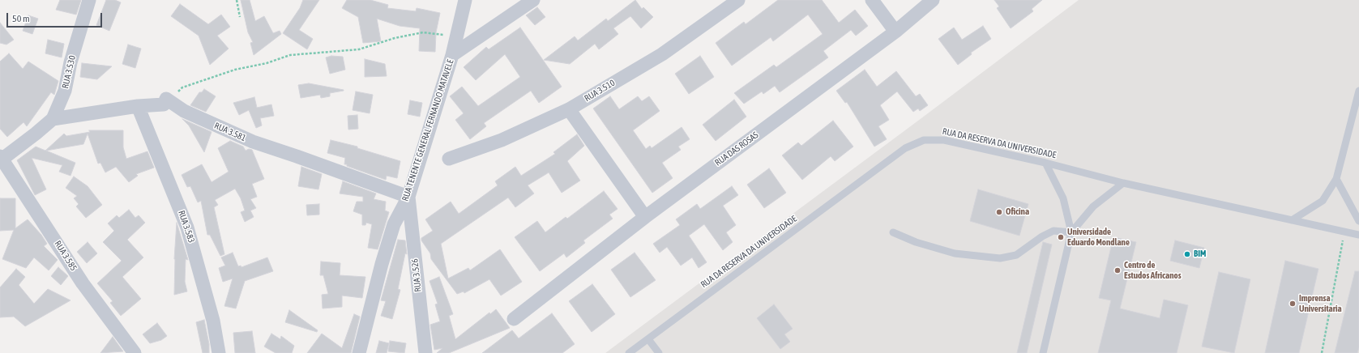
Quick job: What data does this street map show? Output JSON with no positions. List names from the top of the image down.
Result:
{
  "streets": {
    "street": [
      "RUA 3.530",
      "RUA 3.510",
      "RUA TENENTE GENERAL FERNANDO MATAVELE",
      "RUA 3.581",
      "RUA DAS ROSAS",
      "RUA 3.583",
      "RUA 3.585",
      "RUA 3.526"
    ],
    "lane": ["RUA DA RESERVA DA UNIVERSIDADE"]
  },
  "crossings": [
    ["RUA 3.530", "RUA 3.585"],
    ["RUA TENENTE GENERAL FERNANDO MATAVELE", "RUA 3.581"],
    ["RUA TENENTE GENERAL FERNANDO MATAVELE", "RUA 3.526"],
    ["RUA 3.581", "RUA 3.526"]
  ],
  "places": [
    "Oficina",
    "Universidade Eduardo Mondlane",
    "BIM",
    "Centro de Estudos Africanos",
    "Imprensa Universitaria"
  ],
  "scale_bar": "50 m"
}
